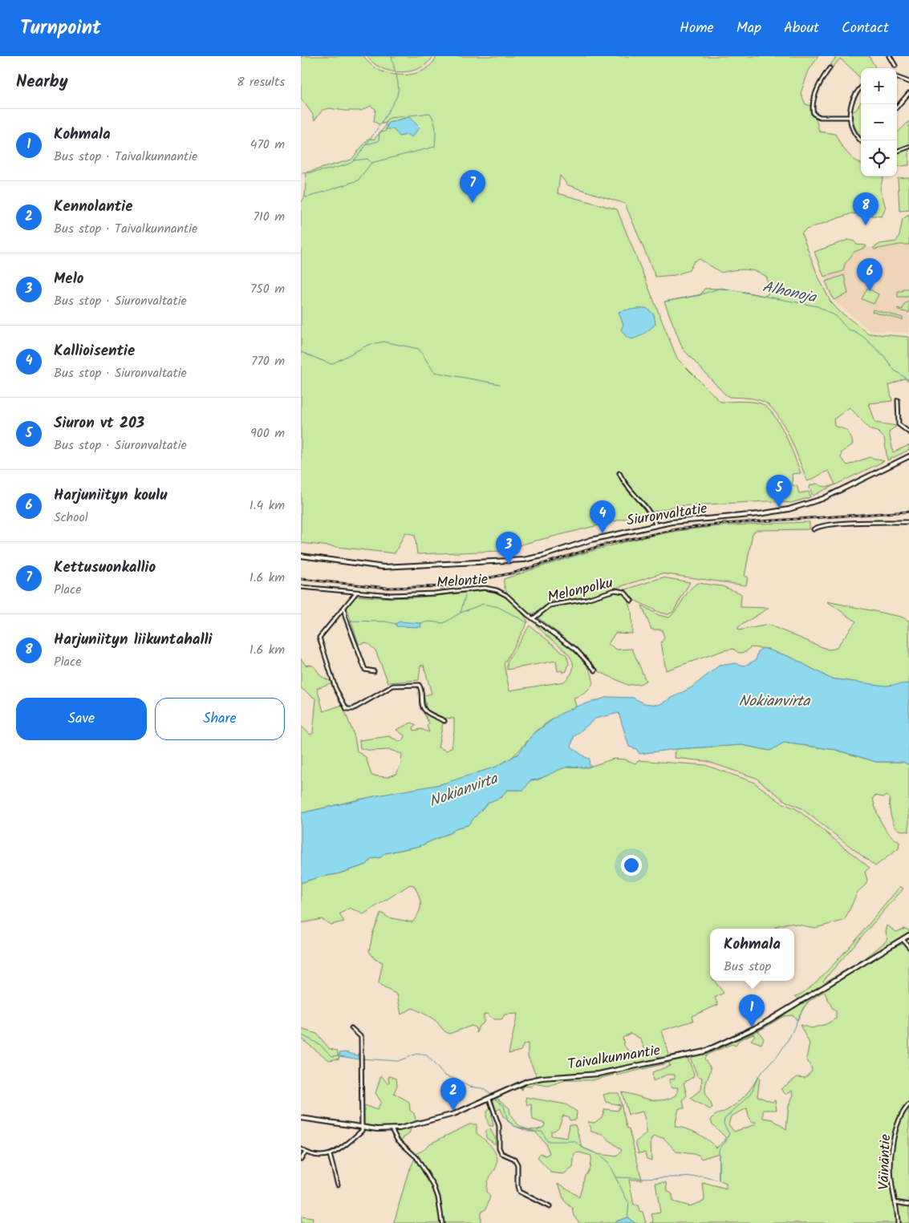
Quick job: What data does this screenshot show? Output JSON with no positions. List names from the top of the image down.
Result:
{
  "streets": {
    "street": [
      "Siuronvaltatie",
      "Melontie",
      "Melonpolku",
      "Taivalkunnantie",
      "Väinäntie"
    ]
  },
  "crossings": [
    ["Melontie", "Melonpolku"]
  ],
  "water": ["Alhonoja", "Nokianvirta"],
  "page": {
    "header": "Turnpoint",
    "nav": [
      "Home",
      "Map",
      "About",
      "Contact"
    ],
    "heading": ["Nearby", "8 results"],
    "map_buttons": ["+", "−"],
    "list": [
      {
        "mark": "1",
        "name": "Kohmala",
        "note": "Bus stop · Taivalkunnantie",
        "value": "470 m"
      },
      {
        "mark": "2",
        "name": "Kennolantie",
        "note": "Bus stop · Taivalkunnantie",
        "value": "710 m"
      },
      {
        "mark": "3",
        "name": "Melo",
        "note": "Bus stop · Siuronvaltatie",
        "value": "750 m"
      },
      {
        "mark": "4",
        "name": "Kallioisentie",
        "note": "Bus stop · Siuronvaltatie",
        "value": "770 m"
      },
      {
        "mark": "5",
        "name": "Siuron vt 203",
        "note": "Bus stop · Siuronvaltatie",
        "value": "900 m"
      },
      {
        "mark": "6",
        "name": "Harjuniityn koulu",
        "note": "School",
        "value": "1.4 km"
      },
      {
        "mark": "7",
        "name": "Kettusuonkallio",
        "note": "Place",
        "value": "1.6 km"
      },
      {
        "mark": "8",
        "name": "Harjuniityn liikuntahalli",
        "note": "Place",
        "value": "1.6 km"
      }
    ],
    "pins": [
      "7",
      "8",
      "6",
      "5",
      "4",
      "3",
      "1",
      "2"
    ],
    "buttons": ["Save", "Share"],
    "popup": ["Kohmala", "Bus stop"]
  }
}
